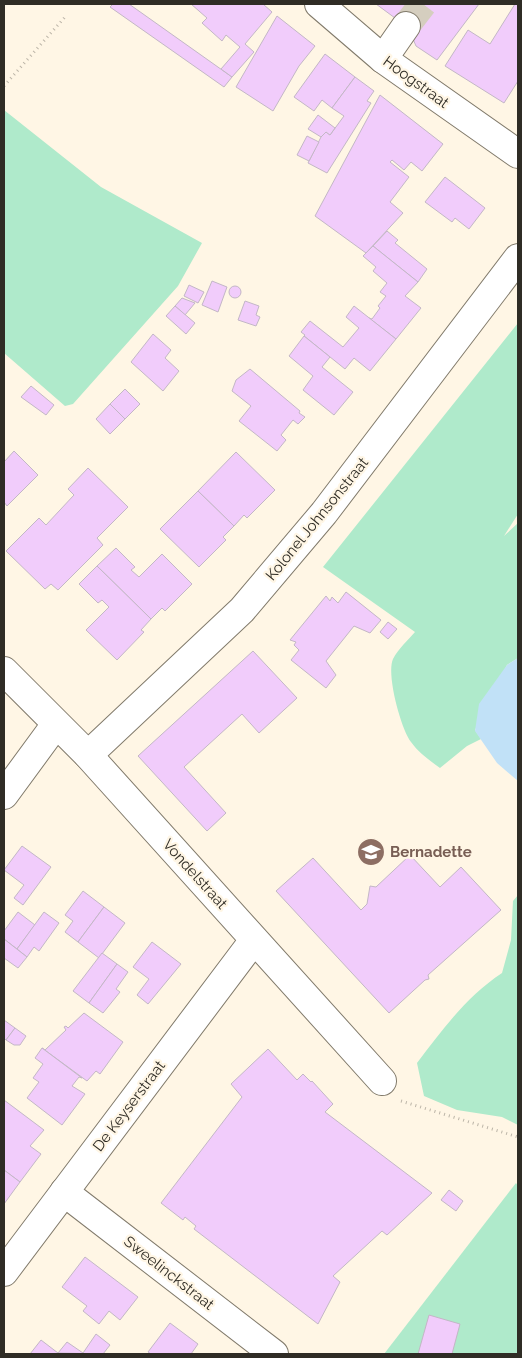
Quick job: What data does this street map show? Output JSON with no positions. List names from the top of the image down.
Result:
{
  "streets": {
    "street": [
      "Hoogstraat",
      "Kolonel Johnsonstraat",
      "Vondelstraat",
      "De Keyserstraat",
      "Sweelinckstraat"
    ]
  },
  "crossings": [
    ["Kolonel Johnsonstraat", "Vondelstraat"],
    ["Vondelstraat", "De Keyserstraat"],
    ["De Keyserstraat", "Sweelinckstraat"]
  ],
  "places": {
    "school or university": ["Bernadette"]
  }
}
